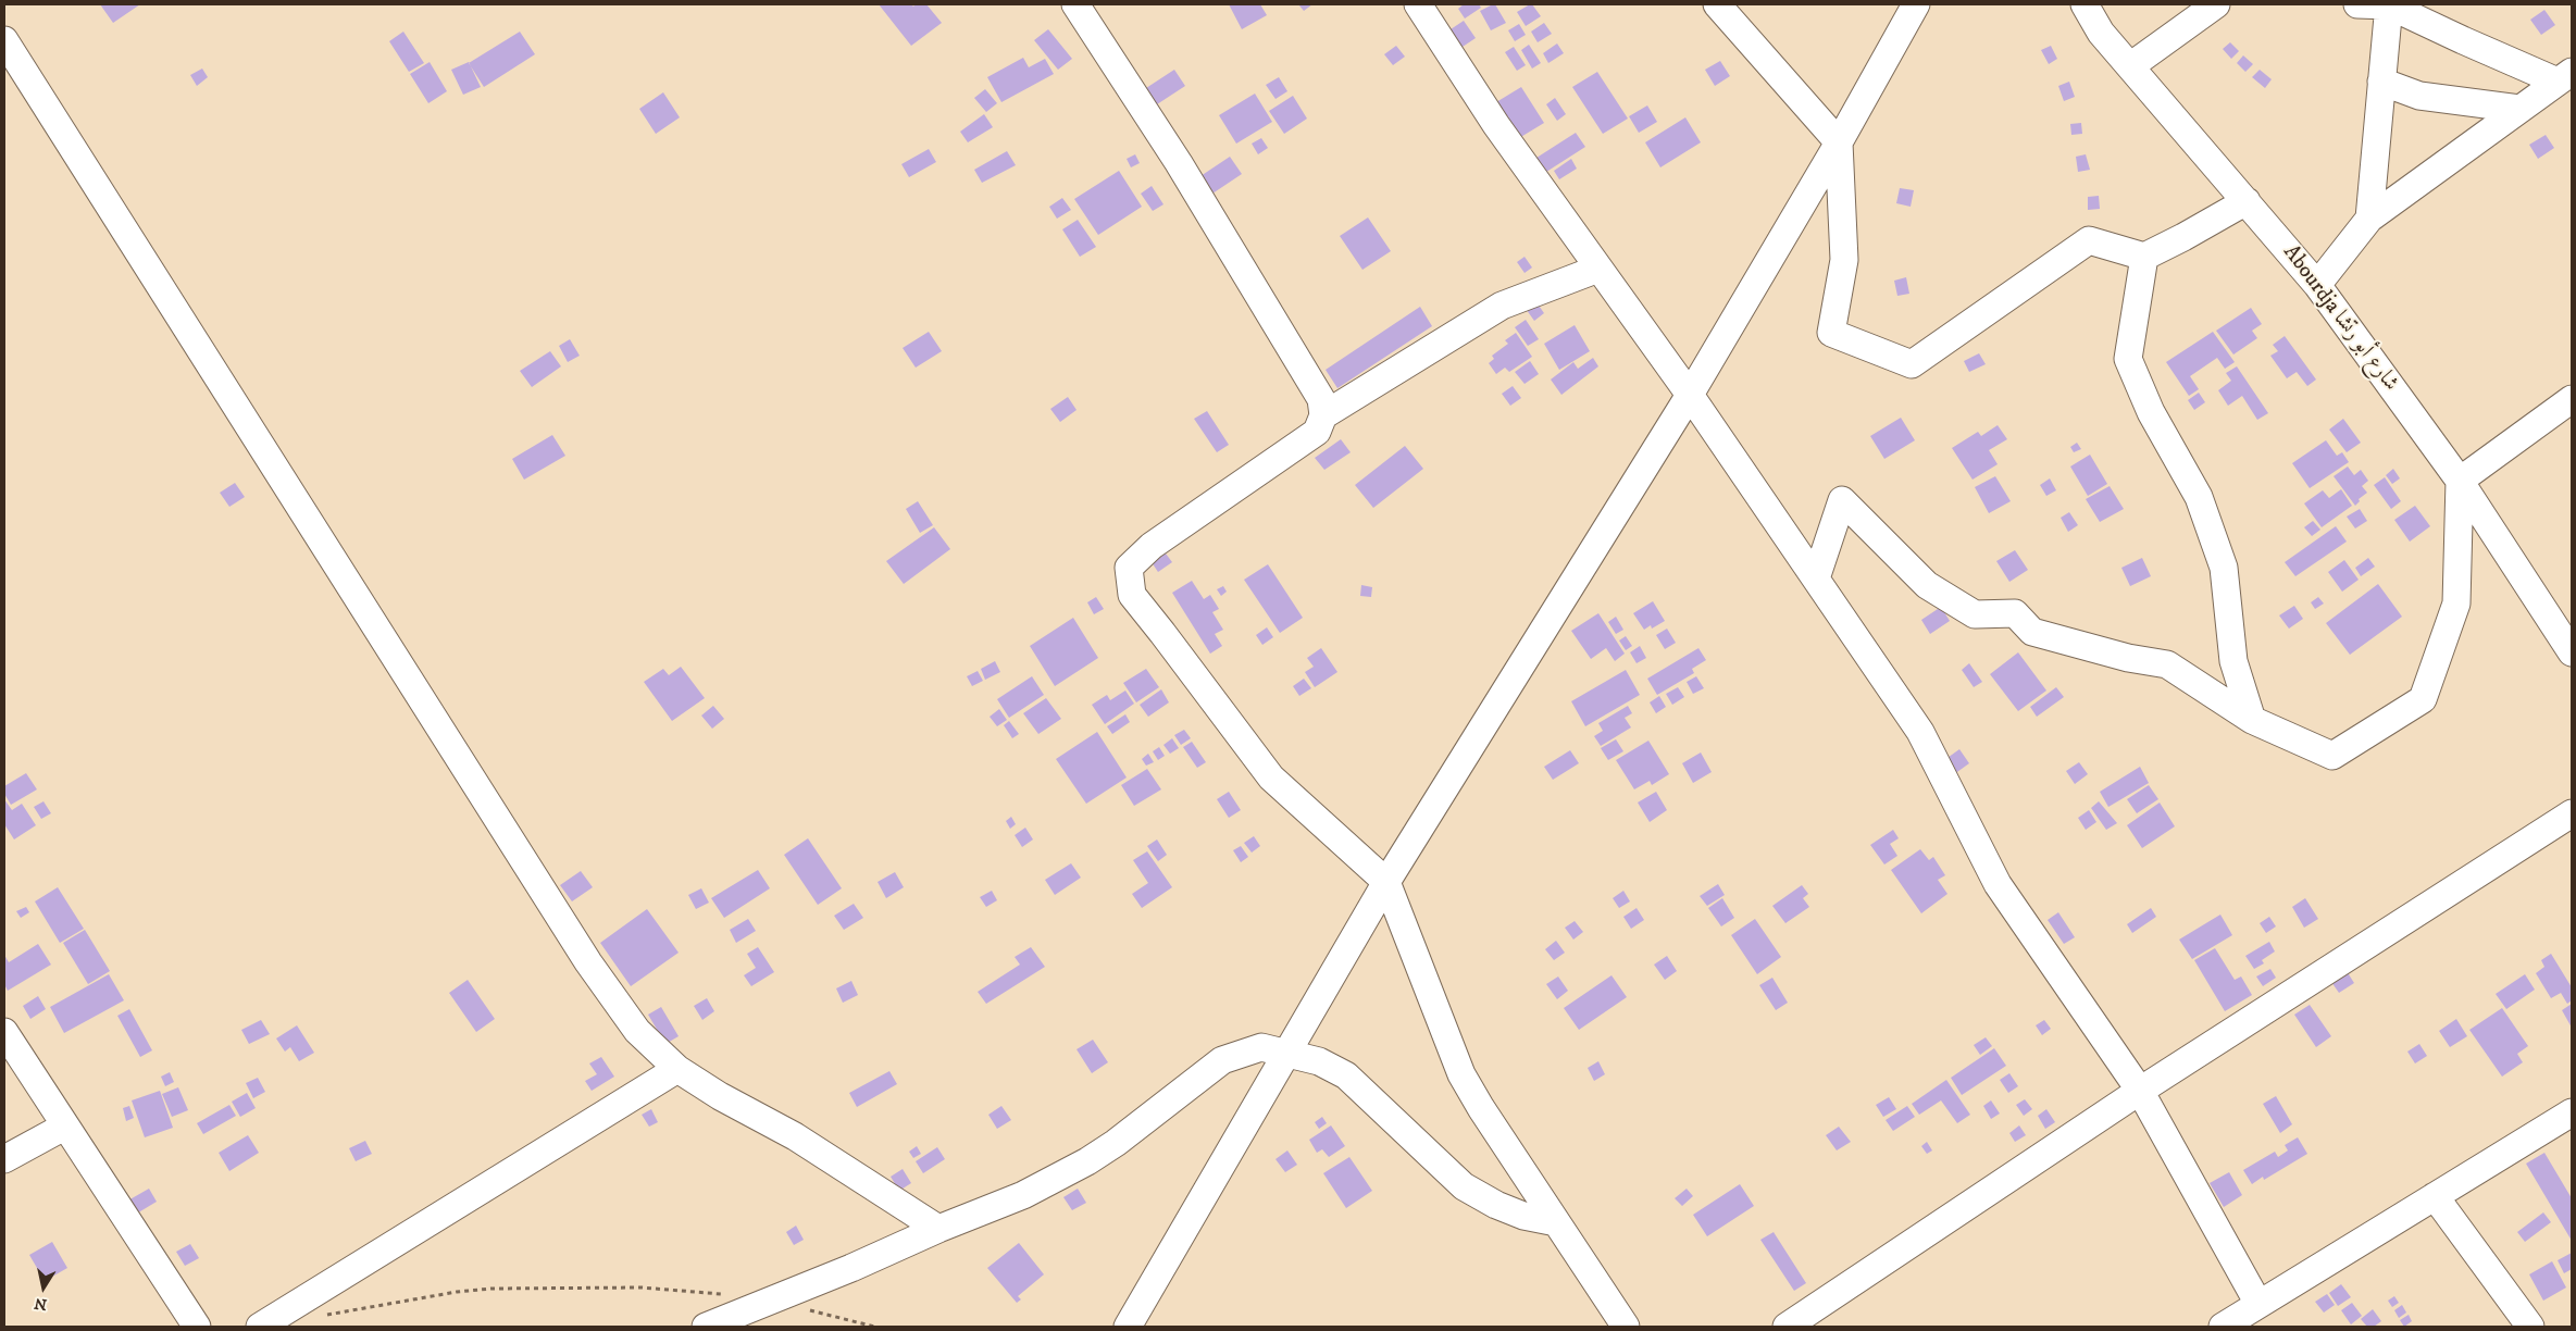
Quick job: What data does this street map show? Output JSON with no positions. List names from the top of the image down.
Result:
{
  "streets": {
    "street": ["Abourdja شارع أبو رتشا"]
  },
  "north": "bottom"
}
